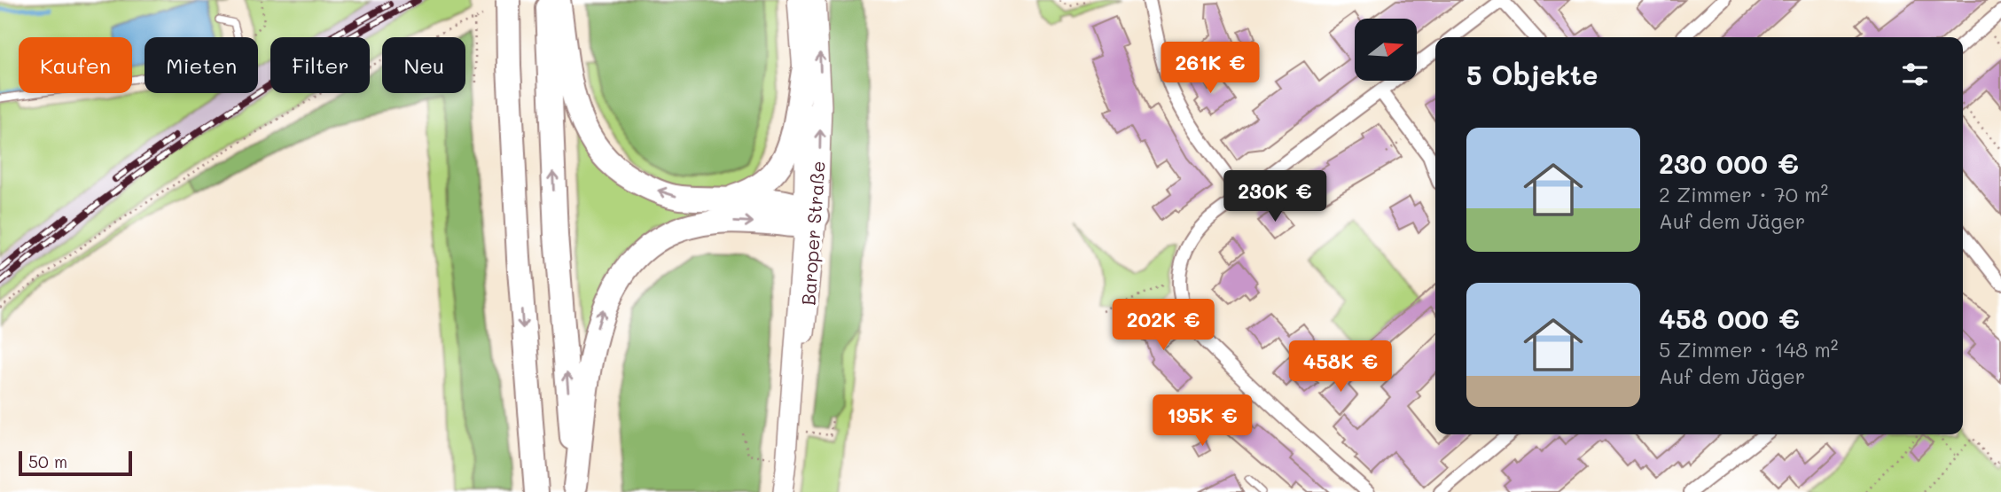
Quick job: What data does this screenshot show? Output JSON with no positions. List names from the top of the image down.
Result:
{
  "streets": {
    "main road": ["Baroper Straße"]
  },
  "scale_bar": "50 m",
  "north": "right",
  "page": {
    "chip": [
      "Kaufen",
      "Mieten",
      "Filter",
      "Neu"
    ],
    "heading": "5 Objekte",
    "price": [
      "261K €",
      "230K €",
      "202K €",
      "458K €",
      "195K €"
    ],
    "list": [
      {
        "name": "230 000 €",
        "note": "2 Zimmer · 70 m² · Auf dem Jäger"
      },
      {
        "name": "458 000 €",
        "note": "5 Zimmer · 148 m² · Auf dem Jäger"
      }
    ],
    "scale": "50 m"
  }
}
